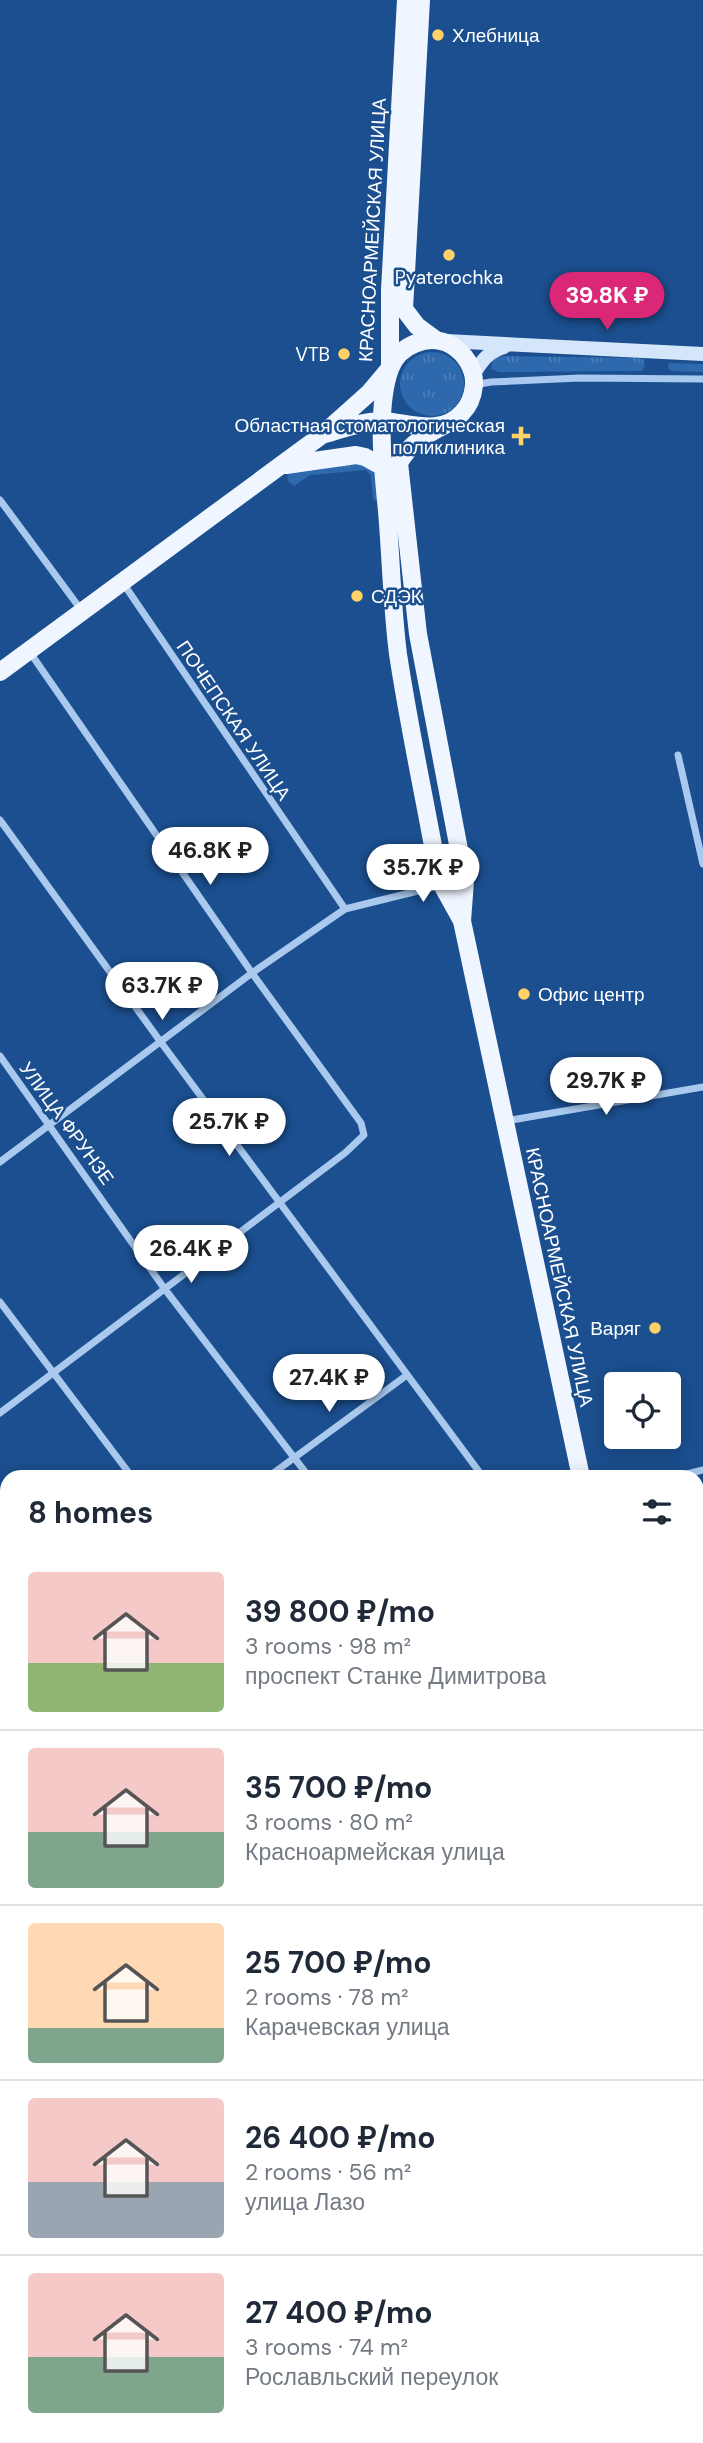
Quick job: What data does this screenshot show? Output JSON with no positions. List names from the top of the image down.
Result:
{
  "streets": {
    "main road": ["КРАСНОАРМЕЙСКАЯ УЛИЦА"],
    "street": ["ПОЧЕПСКАЯ УЛИЦА", "УЛИЦА ФРУНЗЕ"]
  },
  "crossings": [
    ["КРАСНОАРМЕЙСКАЯ УЛИЦА", "ПОЧЕПСКАЯ УЛИЦА"]
  ],
  "places": {
    "other": [
      "Хлебница",
      "Pyaterochka",
      "VTB",
      "СДЭК",
      "Офис центр",
      "Варяг"
    ],
    "health": ["Областная стоматологическая поликлиника"]
  },
  "page": {
    "price": [
      "39.8K ₽",
      "46.8K ₽",
      "35.7K ₽",
      "63.7K ₽",
      "29.7K ₽",
      "25.7K ₽",
      "26.4K ₽",
      "27.4K ₽"
    ],
    "heading": "8 homes",
    "list": [
      {
        "name": "39 800 ₽/mo",
        "note": "3 rooms · 98 m² · проспект Станке Димитрова"
      },
      {
        "name": "35 700 ₽/mo",
        "note": "3 rooms · 80 m² · Красноармейская улица"
      },
      {
        "name": "25 700 ₽/mo",
        "note": "2 rooms · 78 m² · Карачевская улица"
      },
      {
        "name": "26 400 ₽/mo",
        "note": "2 rooms · 56 m² · улица Лазо"
      },
      {
        "name": "27 400 ₽/mo",
        "note": "3 rooms · 74 m² · Рославльский переулок"
      }
    ]
  }
}
